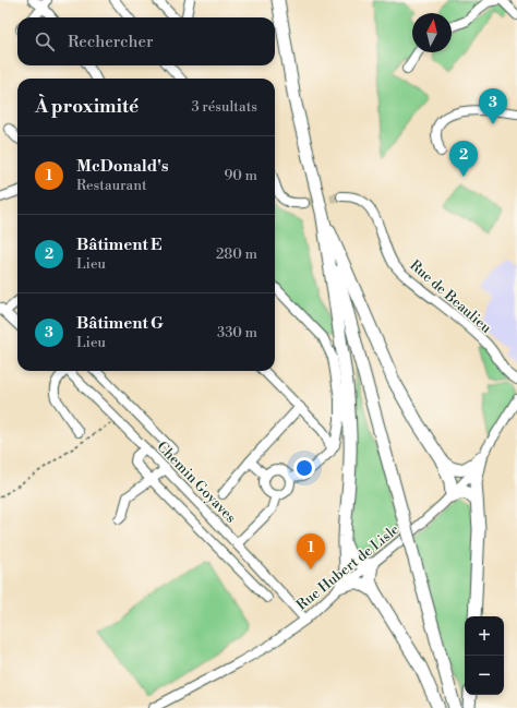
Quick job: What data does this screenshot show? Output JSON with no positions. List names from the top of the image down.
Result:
{
  "streets": {
    "street": ["Rue de Beaulieu", "Chemin Goyaves", "Rue Hubert de Lisle"]
  },
  "crossings": [
    ["Chemin Goyaves", "Rue Hubert de Lisle"]
  ],
  "north": "top",
  "page": {
    "search": "Rechercher",
    "heading": ["À proximité", "3 résultats"],
    "pins": ["3", "2", "1"],
    "list": [
      {
        "mark": "1",
        "name": "McDonald's",
        "note": "Restaurant",
        "value": "90 m"
      },
      {
        "mark": "2",
        "name": "Bâtiment E",
        "note": "Lieu",
        "value": "280 m"
      },
      {
        "mark": "3",
        "name": "Bâtiment G",
        "note": "Lieu",
        "value": "330 m"
      }
    ],
    "map_buttons": ["+", "−"]
  }
}
